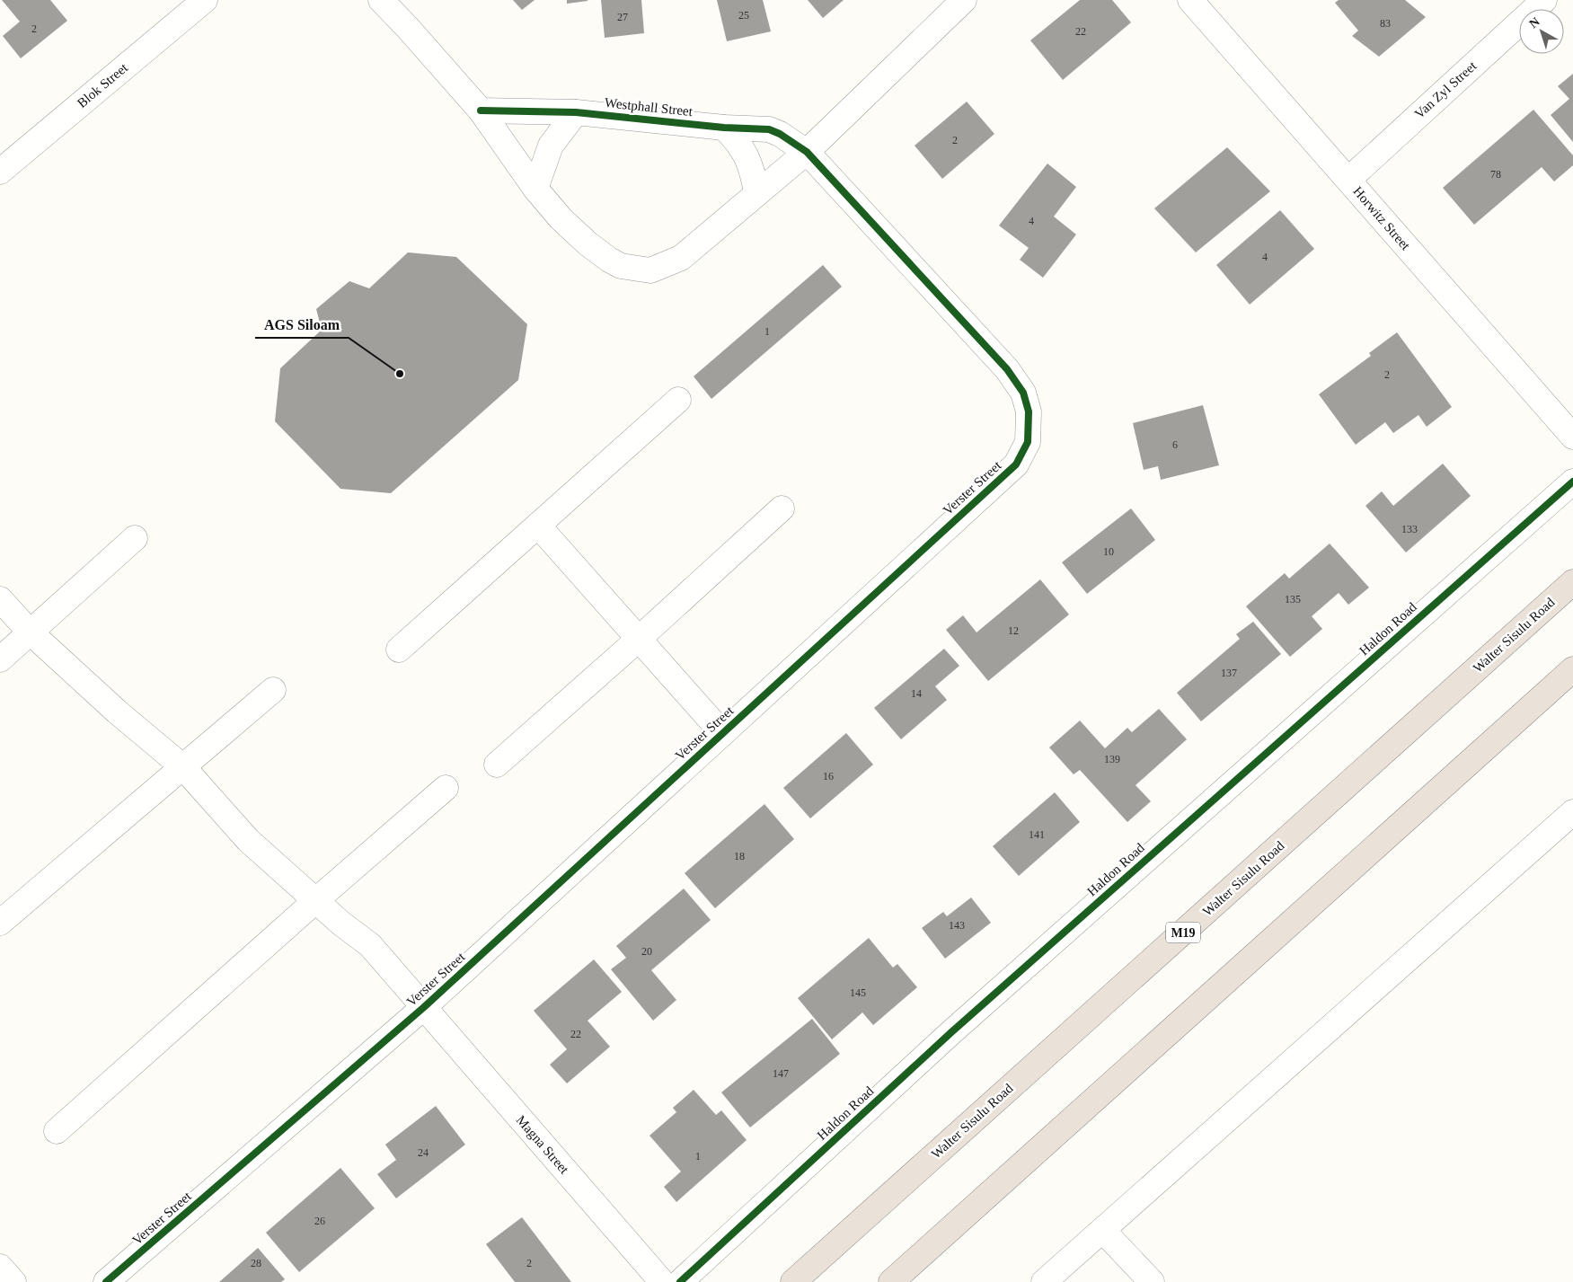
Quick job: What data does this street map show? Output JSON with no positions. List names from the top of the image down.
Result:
{
  "streets": {
    "highway": ["Walter Sisulu Road", "M19"],
    "street": [
      "Blok Street",
      "Van Zyl Street",
      "Westphall Street",
      "Horwitz Street",
      "Verster Street",
      "Haldon Road",
      "Magna Street"
    ]
  },
  "crossings": [
    ["Van Zyl Street", "Horwitz Street"],
    ["Westphall Street", "Verster Street"],
    ["Verster Street", "Magna Street"]
  ],
  "places": ["AGS Siloam"],
  "house_numbers": [
    "25",
    "27",
    "83",
    "2",
    "22",
    "2",
    "78",
    "4",
    "4",
    "1",
    "2",
    "6",
    "133",
    "10",
    "135",
    "12",
    "137",
    "14",
    "139",
    "16",
    "141",
    "18",
    "143",
    "20",
    "145",
    "22",
    "147",
    "24",
    "1",
    "26",
    "28",
    "2"
  ],
  "north": "top left"
}
